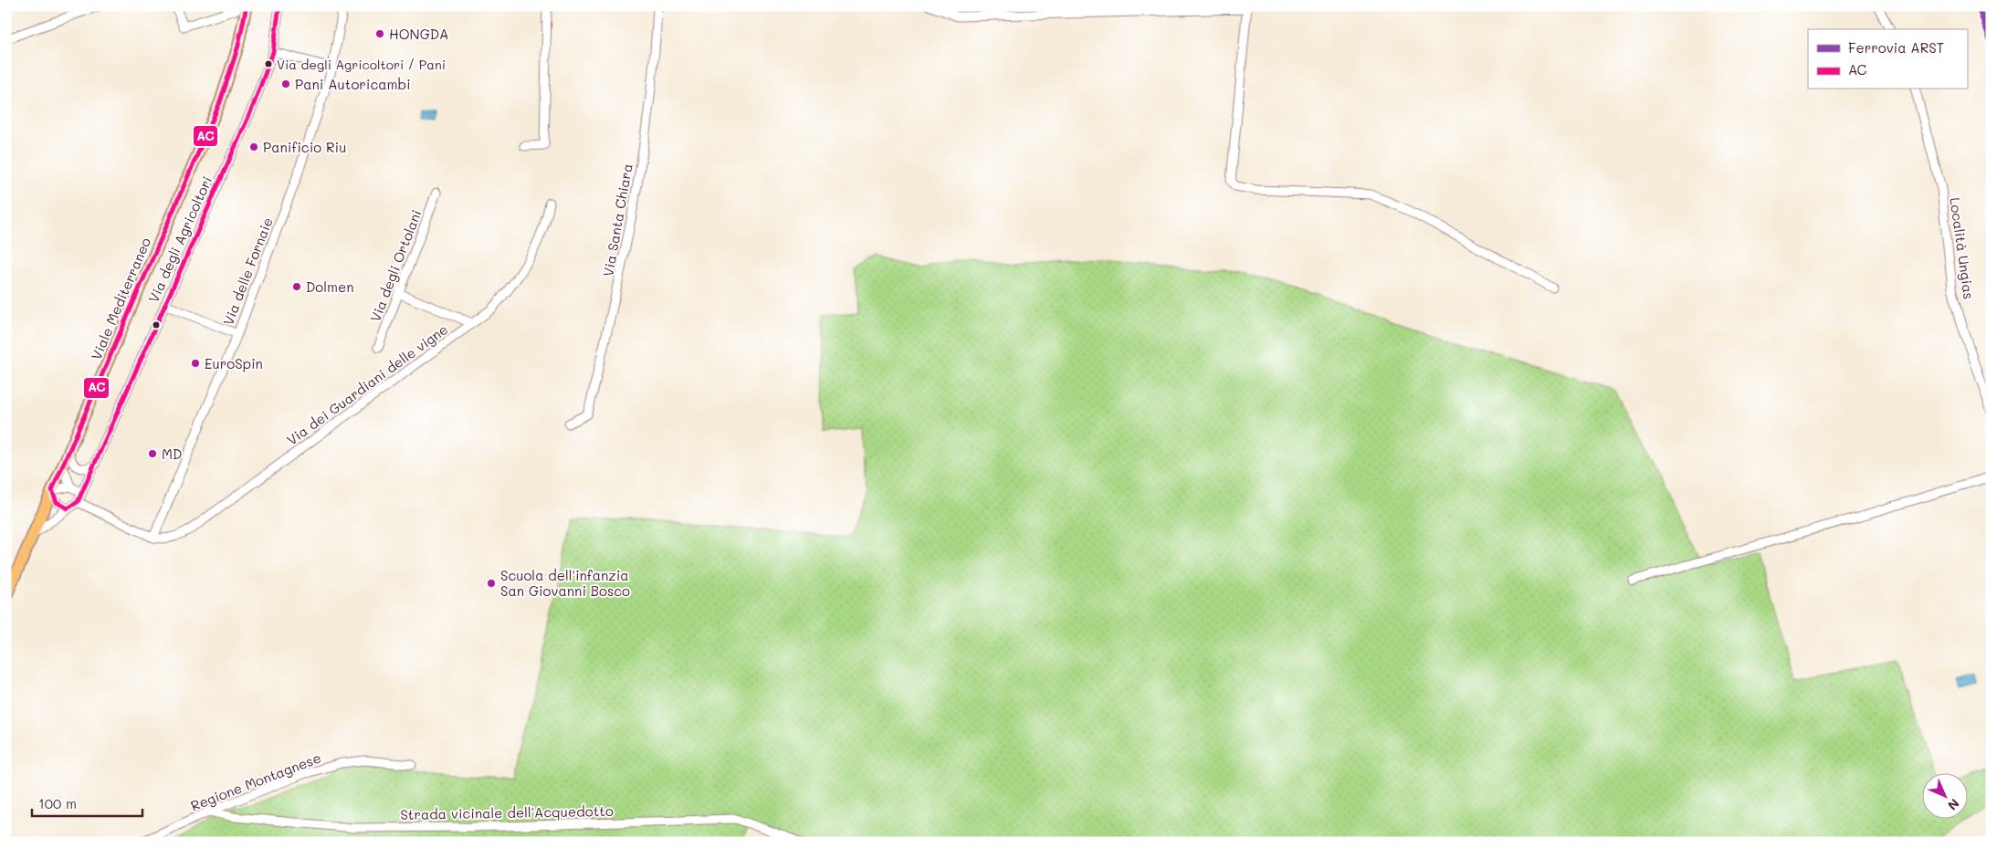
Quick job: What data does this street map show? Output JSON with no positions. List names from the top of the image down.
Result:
{
  "streets": {
    "main road": ["Viale Mediterraneo"],
    "street": [
      "Via Santa Chiara",
      "Via degli Agricoltori",
      "Località Ungias",
      "Via degli Ortolani",
      "Via delle Fornaie",
      "Via dei Guardiani delle vigne",
      "Regione Montagnese",
      "Strada vicinale dell'Acquedotto"
    ]
  },
  "crossings": [
    ["Via delle Fornaie", "Via dei Guardiani delle vigne"],
    ["Regione Montagnese", "Strada vicinale dell'Acquedotto"]
  ],
  "places": [
    "HONGDA",
    "Via degli Agricoltori / Pani",
    "Pani Autoricambi",
    "Panificio Riu",
    "Dolmen",
    "EuroSpin",
    "MD",
    "Scuola dell'infanzia San Giovanni Bosco"
  ],
  "lines": ["rail line ARST", "transit line AC"],
  "legend": ["Ferrovia ARST", "AC"],
  "scale_bar": "100 m",
  "north": "bottom right"
}
